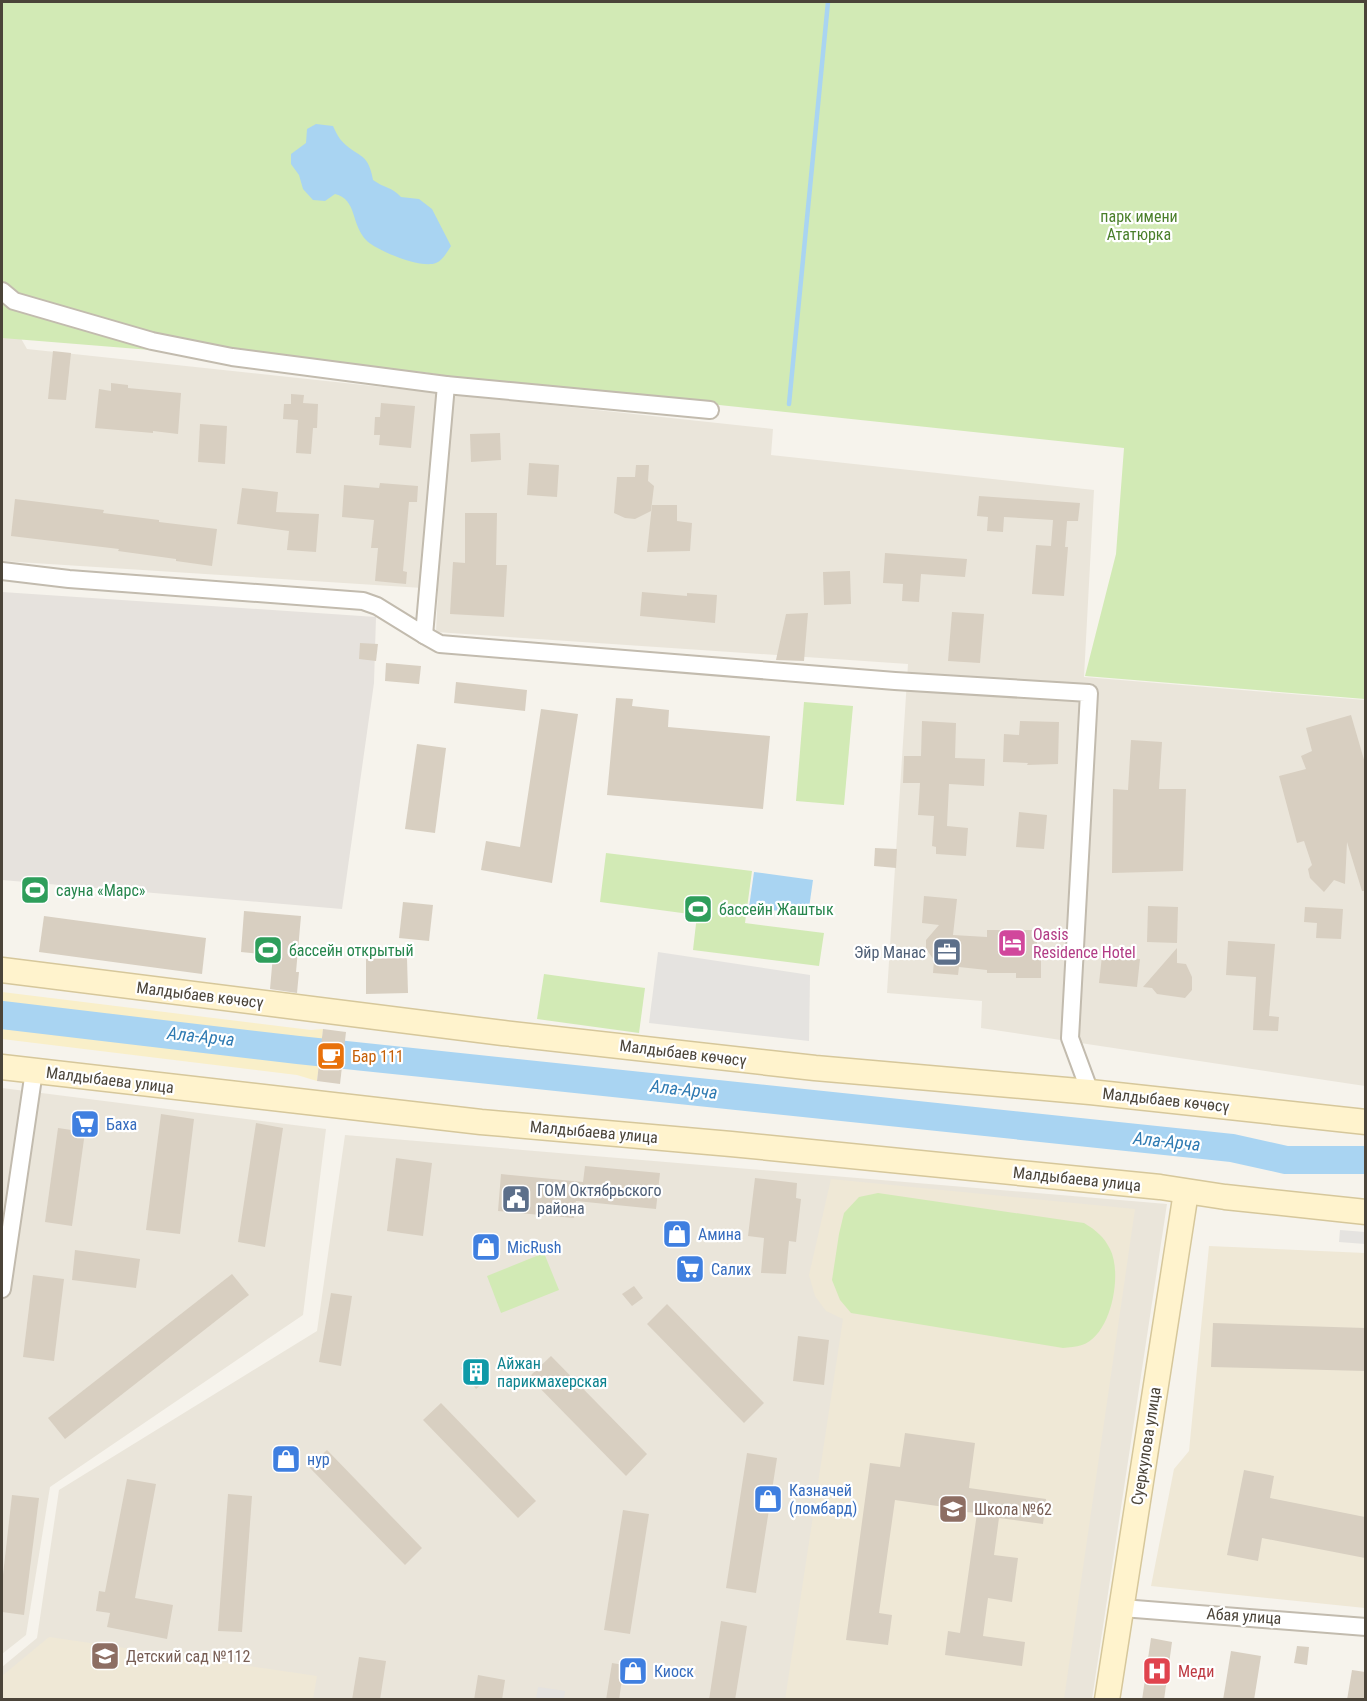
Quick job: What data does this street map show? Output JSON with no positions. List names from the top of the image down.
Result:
{
  "streets": {
    "street": [
      "Малдыбаев көчөсү",
      "Малдыбаева улица",
      "Суеркулова улица",
      "Абая улица"
    ]
  },
  "crossings": [
    ["Малдыбаева улица", "Суеркулова улица"],
    ["Суеркулова улица", "Абая улица"]
  ],
  "water": ["Ала-Арча"],
  "parks": ["парк имени Ататюрка"],
  "places": {
    "sports": ["сауна «Марс»", "бассейн Жаштык", "бассейн открытый"],
    "hotel": ["Oasis Residence Hotel"],
    "office": ["Эйр Манас"],
    "cafe": ["Бар 111"],
    "supermarket": ["Баха", "Салих"],
    "public building": ["ГОМ Октябрьского района"],
    "shop": [
      "Амина",
      "MicRush",
      "нур",
      "Казначей (ломбард)",
      "Киоск"
    ],
    "building": ["Айжан парикмахерская"],
    "school or university": ["Школа №62", "Детский сад №112"],
    "hospital": ["Меди"]
  }
}
